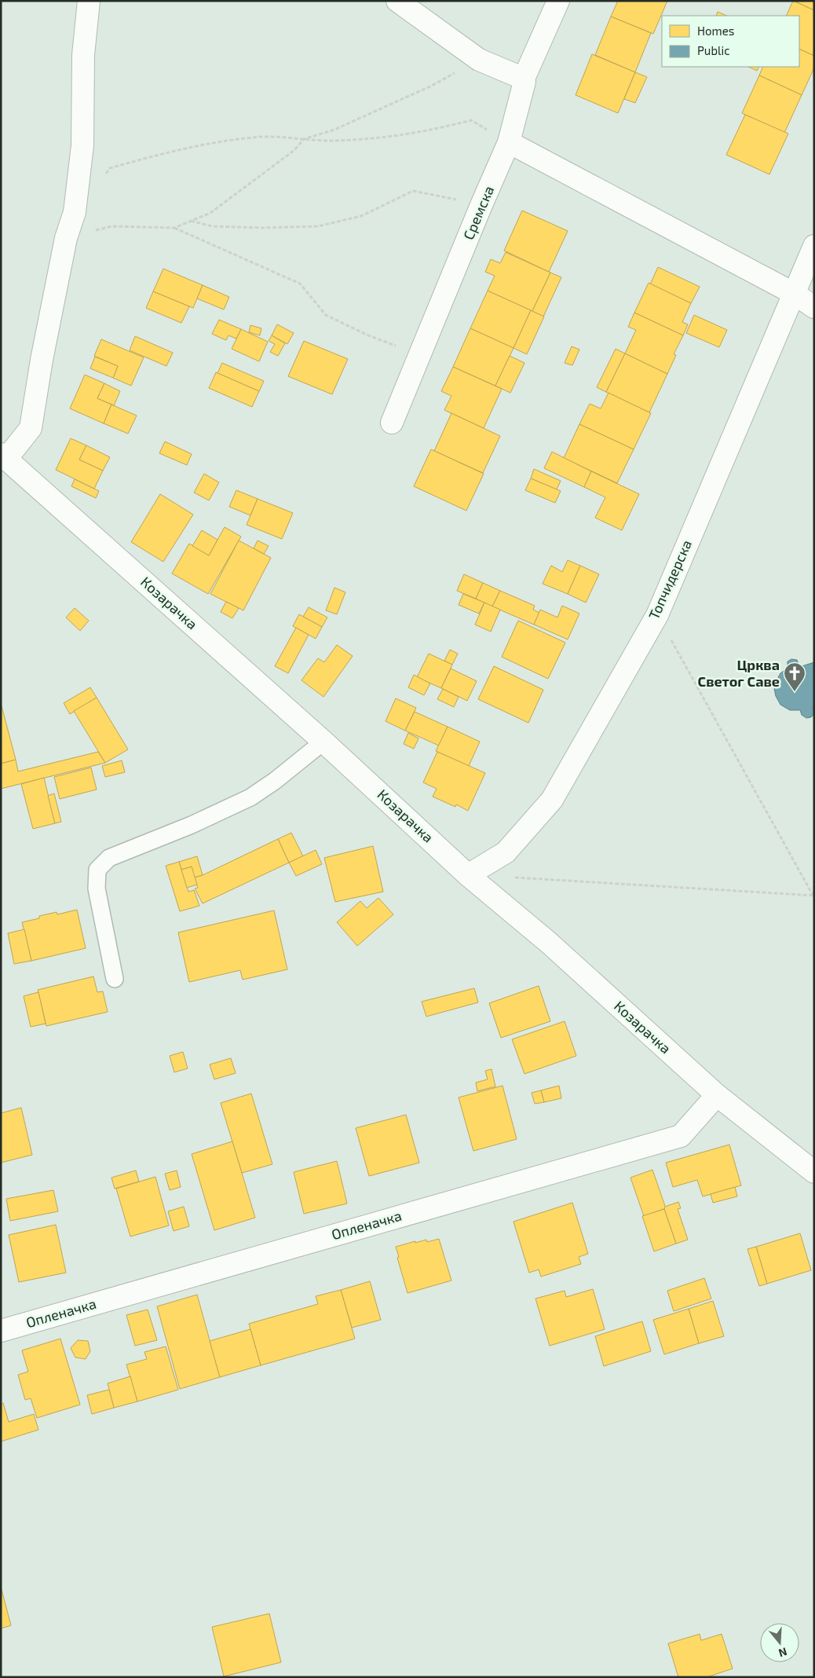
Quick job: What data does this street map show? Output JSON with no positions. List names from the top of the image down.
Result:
{
  "streets": {
    "street": [
      "Сремска",
      "Топчидерска",
      "Козарачка",
      "Опленачка"
    ]
  },
  "crossings": [
    ["Топчидерска", "Козарачка"],
    ["Козарачка", "Опленачка"]
  ],
  "places": {
    "church": ["Црква Светог Саве"]
  },
  "legend": ["Homes", "Public"],
  "north": "bottom"
}
